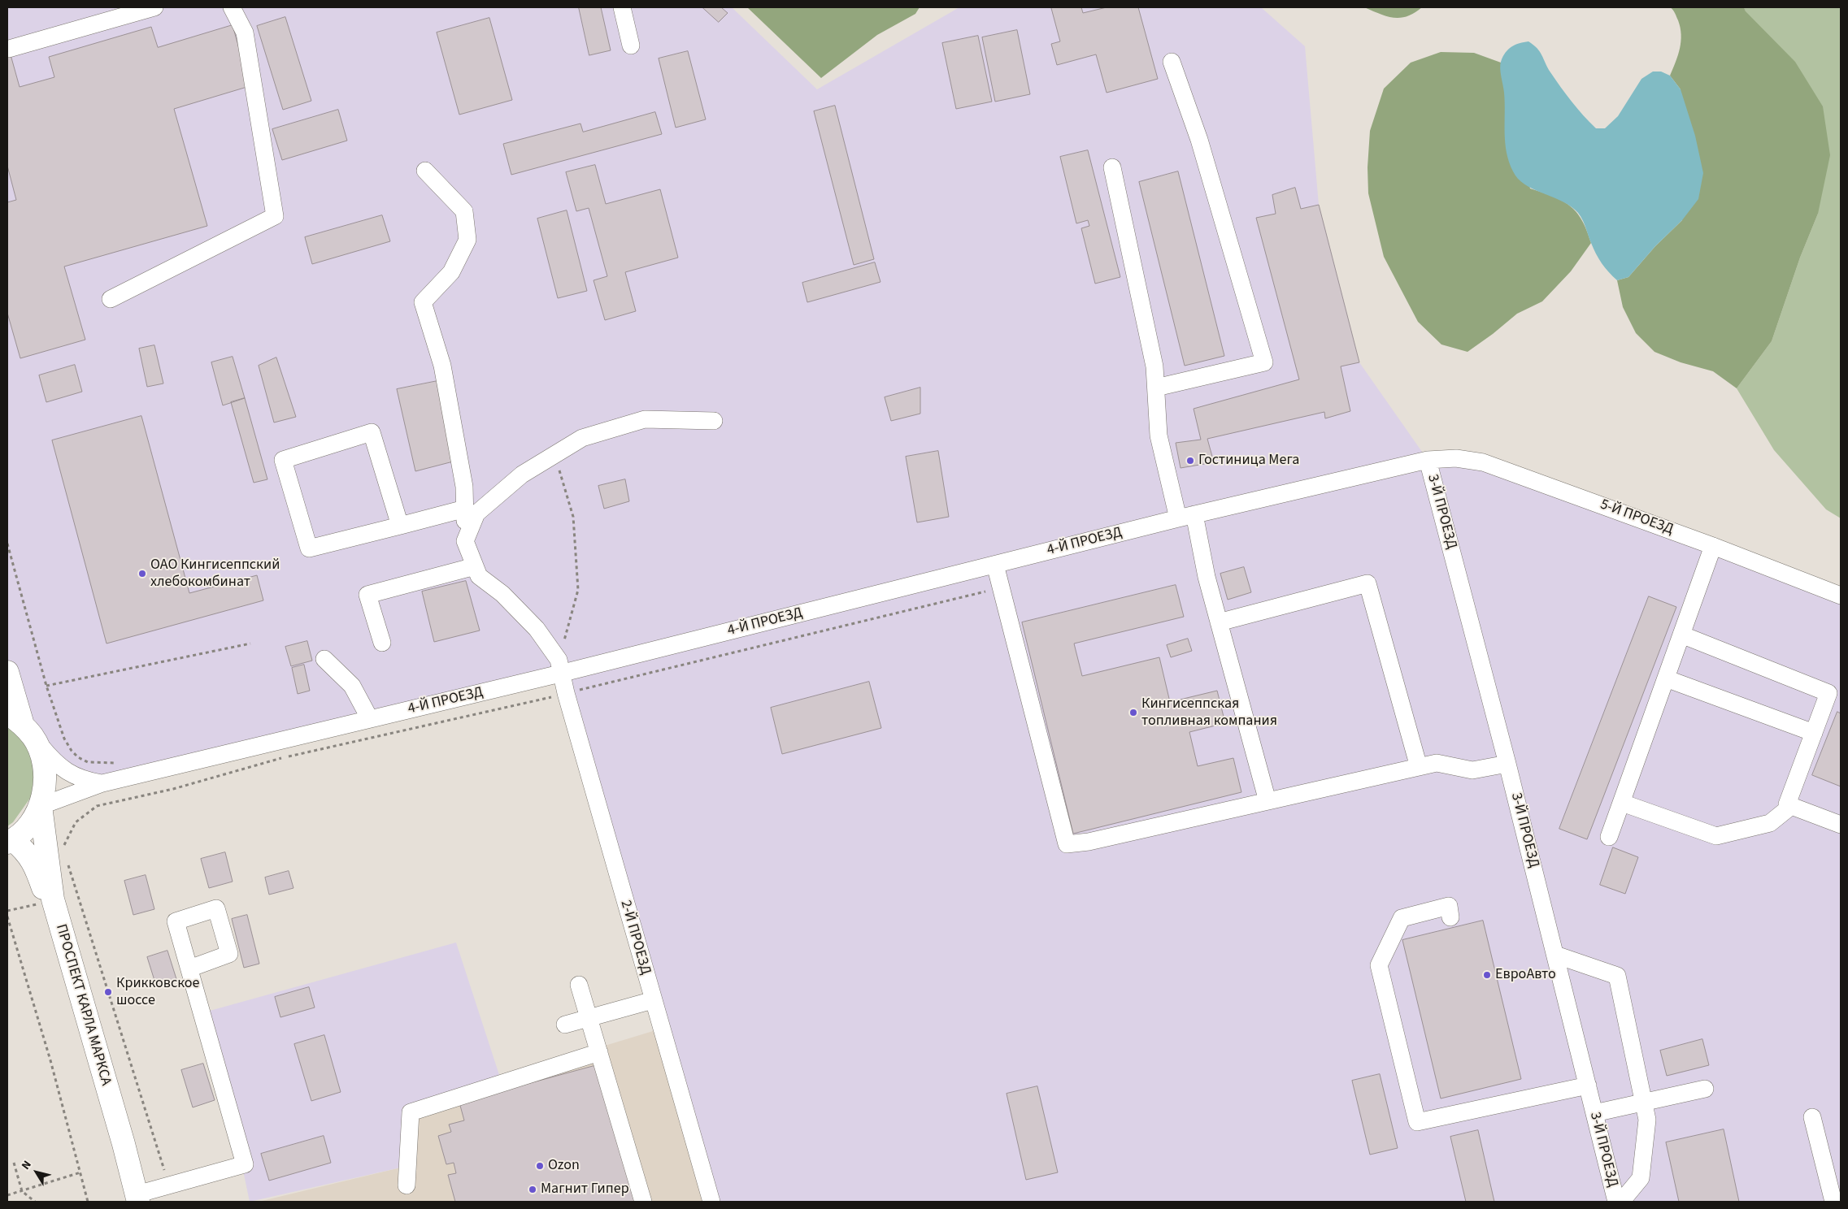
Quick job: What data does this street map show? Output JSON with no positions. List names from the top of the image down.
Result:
{
  "streets": {
    "main road": ["ПРОСПЕКТ КАРЛА МАРКСА"],
    "street": [
      "3-Й ПРОЕЗД",
      "5-Й ПРОЕЗД",
      "4-Й ПРОЕЗД",
      "2-Й ПРОЕЗД"
    ]
  },
  "crossings": [
    ["3-Й ПРОЕЗД", "5-Й ПРОЕЗД"],
    ["3-Й ПРОЕЗД", "4-Й ПРОЕЗД"],
    ["5-Й ПРОЕЗД", "4-Й ПРОЕЗД"],
    ["4-Й ПРОЕЗД", "2-Й ПРОЕЗД"],
    ["4-Й ПРОЕЗД", "ПРОСПЕКТ КАРЛА МАРКСА"]
  ],
  "places": [
    "Гостиница Мега",
    "ОАО Кингисеппский хлебокомбинат",
    "Кингисеппская топливная компания",
    "ЕвроАвто",
    "Крикковское шоссе",
    "Ozon",
    "Магнит Гипер"
  ],
  "north": "top left"
}
